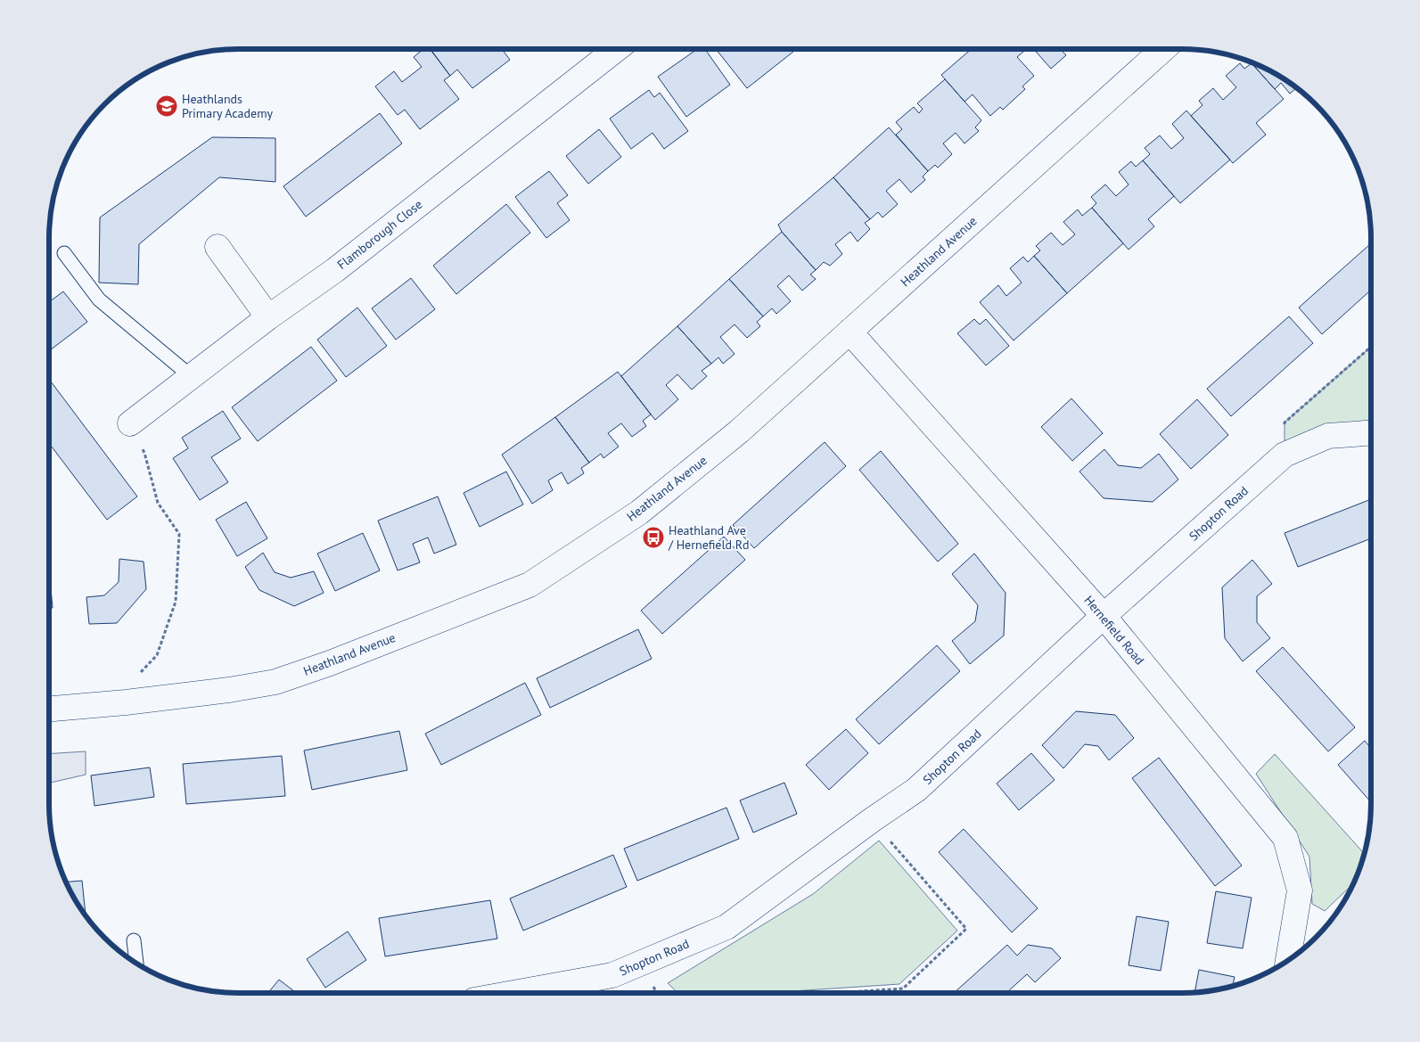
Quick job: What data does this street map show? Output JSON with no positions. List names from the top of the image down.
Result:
{
  "streets": {
    "street": [
      "Flamborough Close",
      "Heathland Avenue",
      "Shopton Road",
      "Hernefield Road"
    ]
  },
  "crossings": [
    ["Heathland Avenue", "Hernefield Road"],
    ["Shopton Road", "Hernefield Road"]
  ],
  "places": {
    "school or university": ["Heathlands Primary Academy"],
    "bus stop": ["Heathland Ave / Hernefield Rd"]
  }
}
